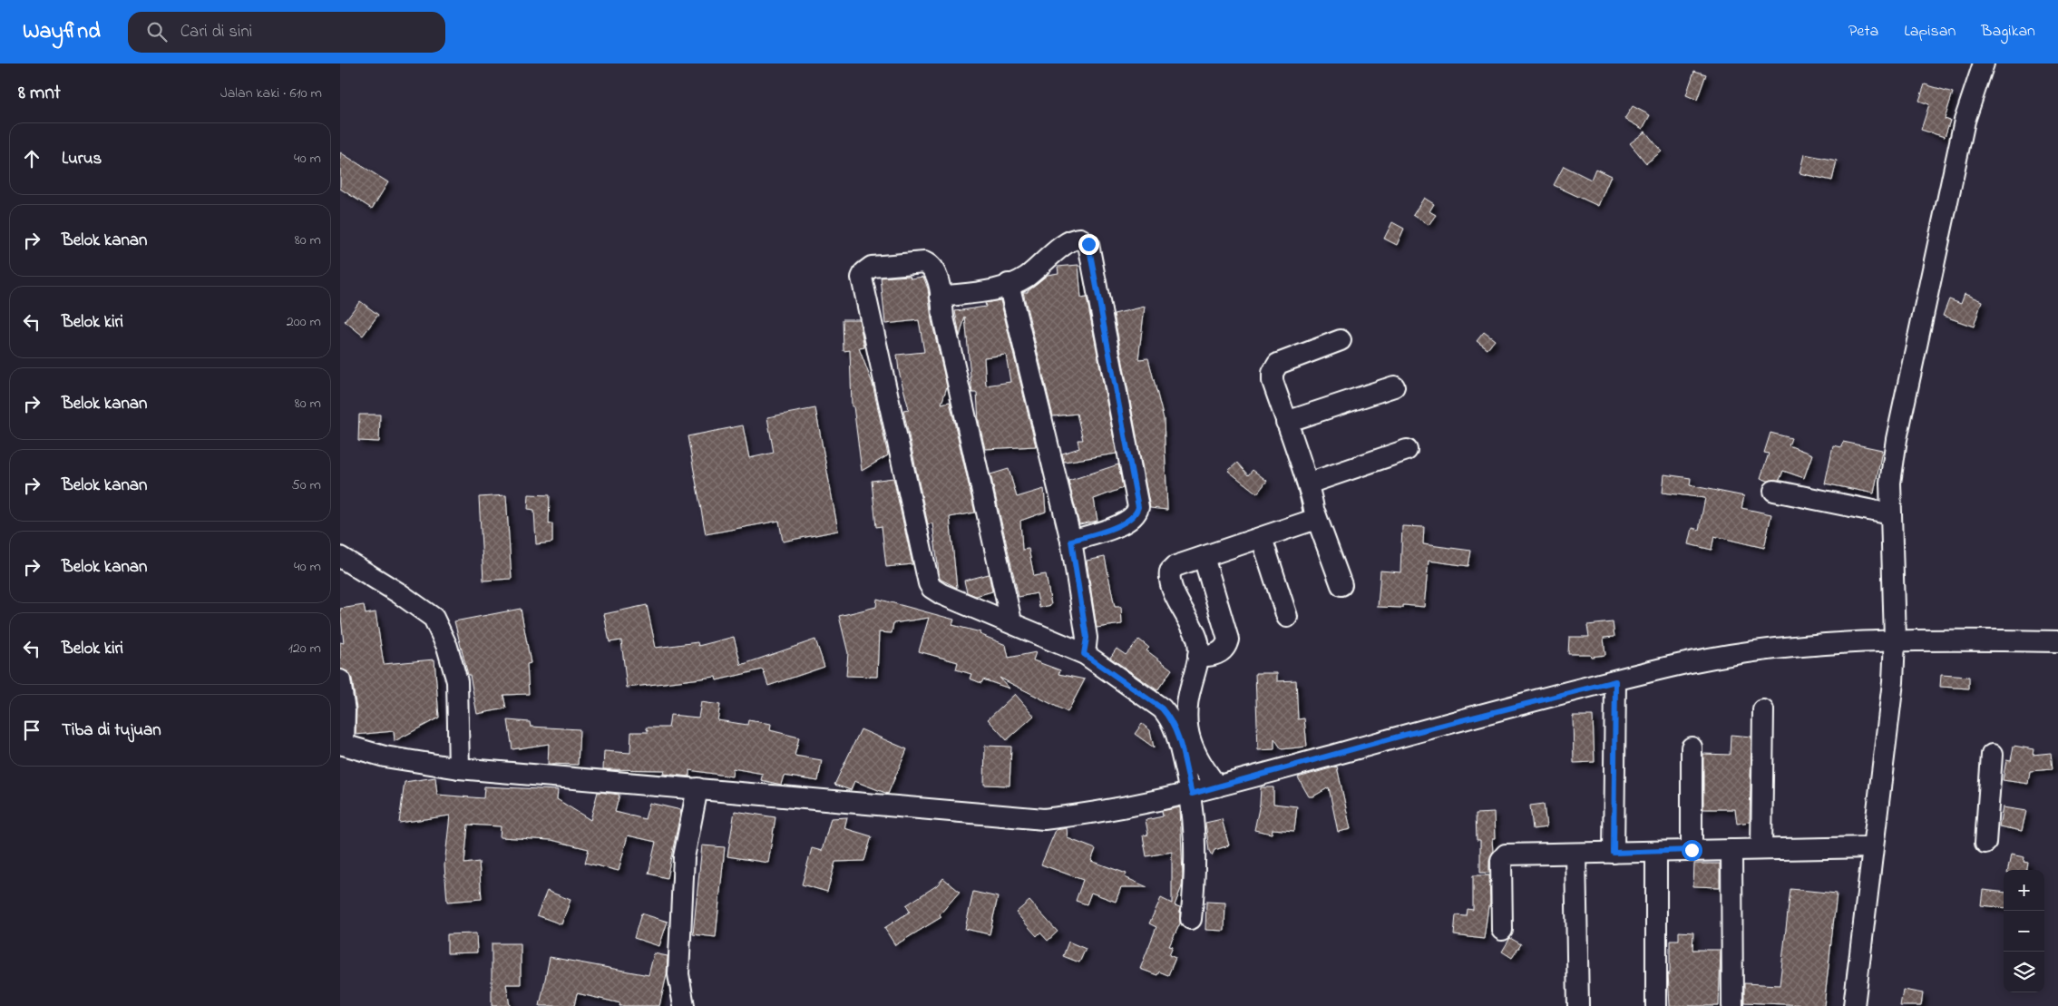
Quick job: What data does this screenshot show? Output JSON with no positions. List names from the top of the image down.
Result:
{
  "page": {
    "header": "Wayfind",
    "search": "Cari di sini",
    "nav": ["Peta", "Lapisan", "Bagikan"],
    "heading": ["8 mnt", "Jalan kaki · 610 m"],
    "list": [
      ["Lurus", "40 m"],
      ["Belok kanan", "80 m"],
      ["Belok kiri", "200 m"],
      ["Belok kanan", "80 m"],
      ["Belok kanan", "50 m"],
      ["Belok kanan", "40 m"],
      ["Belok kiri", "120 m"],
      "Tiba di tujuan"
    ],
    "map_buttons": ["+", "−"]
  }
}
